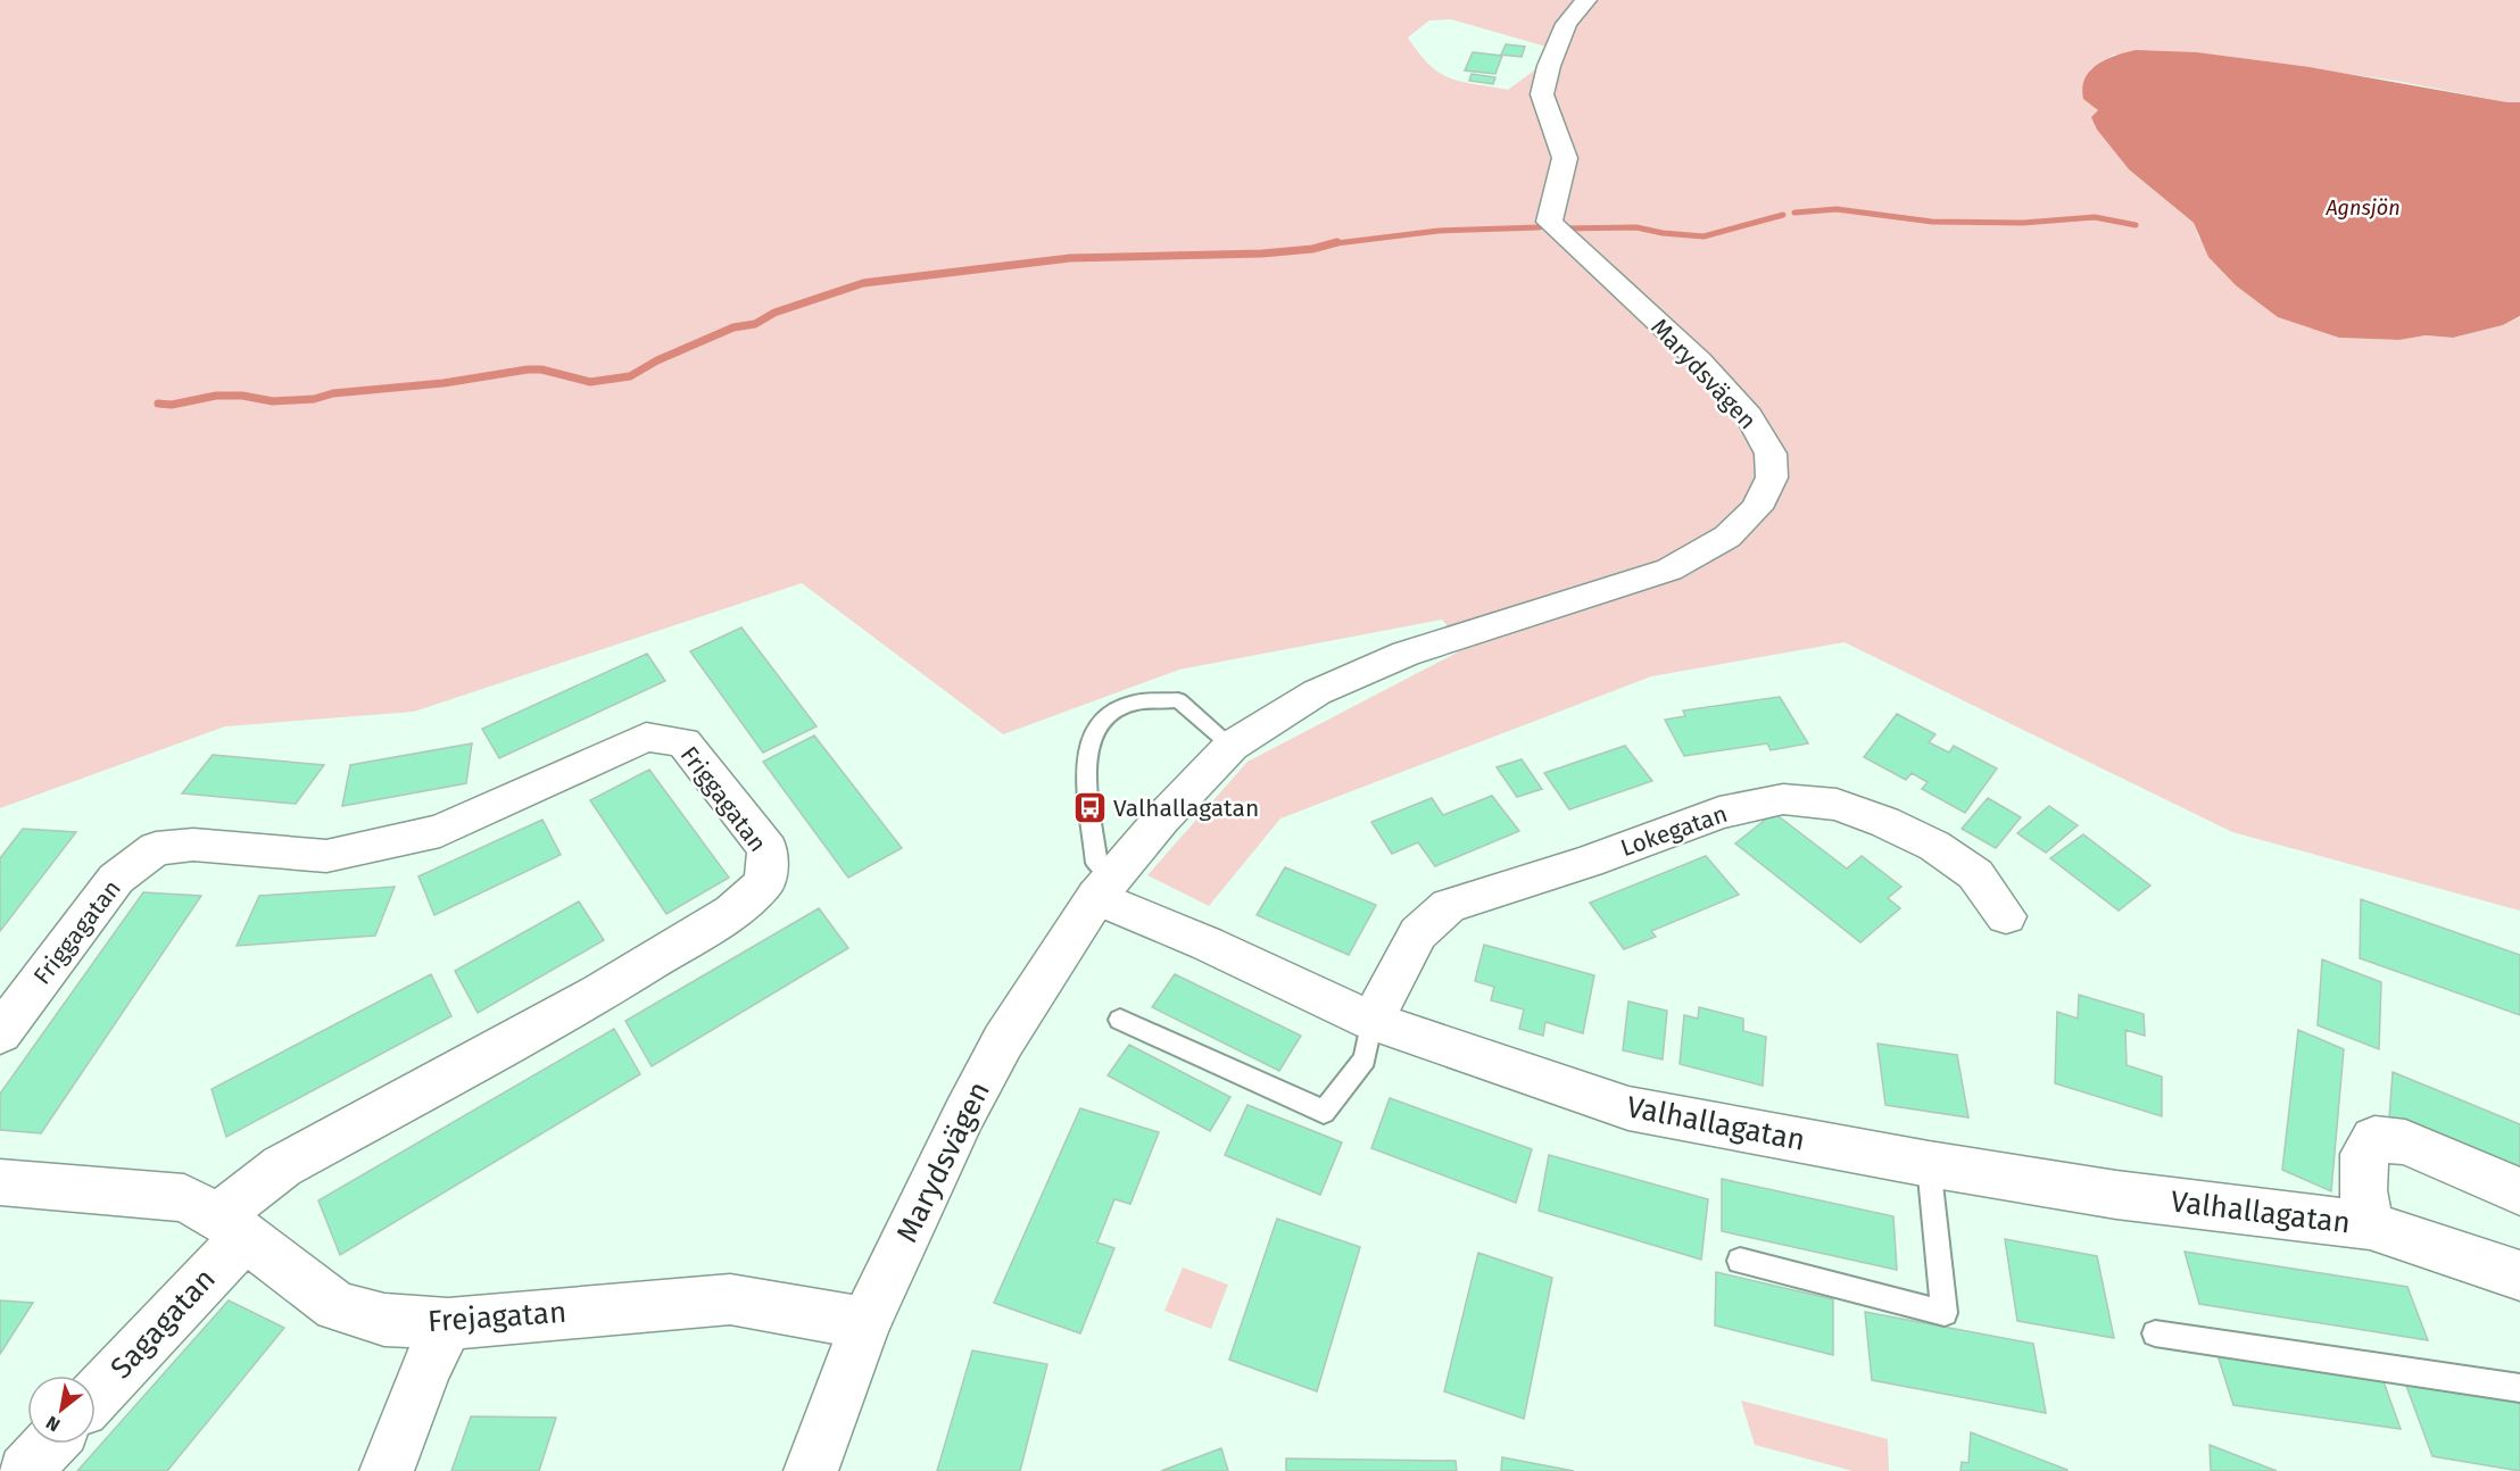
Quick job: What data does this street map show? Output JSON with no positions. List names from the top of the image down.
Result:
{
  "streets": {
    "street": [
      "Marydsvägen",
      "Friggagatan",
      "Lokegatan",
      "Valhallagatan",
      "Frejagatan",
      "Sagagatan"
    ]
  },
  "crossings": [
    ["Marydsvägen", "Valhallagatan"],
    ["Marydsvägen", "Frejagatan"],
    ["Friggagatan", "Frejagatan"],
    ["Friggagatan", "Sagagatan"],
    ["Lokegatan", "Valhallagatan"],
    ["Frejagatan", "Sagagatan"]
  ],
  "water": ["Agnsjön"],
  "places": {
    "bus stop": ["Valhallagatan"]
  },
  "north": "bottom left"
}
